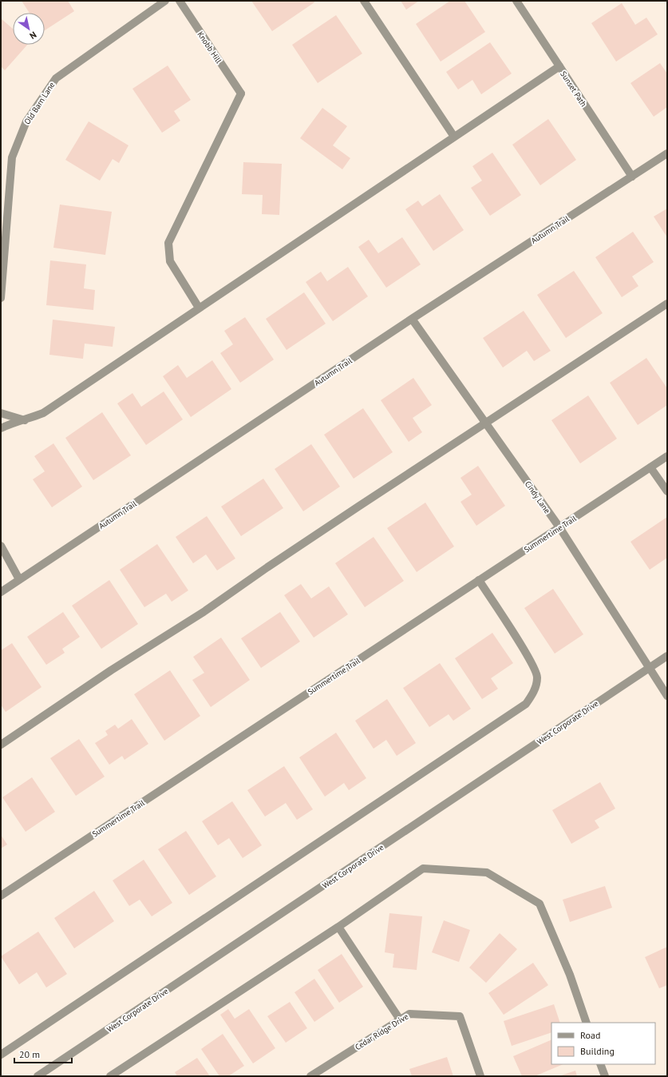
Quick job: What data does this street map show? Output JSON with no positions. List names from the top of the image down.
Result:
{
  "streets": {
    "street": [
      "Knobb Hill",
      "Sunset Path",
      "Old Barn Lane",
      "Autumn Trail",
      "Cindy Lane",
      "Summertime Trail",
      "West Corporate Drive",
      "Cedar Ridge Drive"
    ]
  },
  "crossings": [
    ["Sunset Path", "Autumn Trail"],
    ["Autumn Trail", "Cindy Lane"],
    ["Cindy Lane", "Summertime Trail"],
    ["Cindy Lane", "West Corporate Drive"]
  ],
  "legend": ["Road", "Building"],
  "scale_bar": "20 m",
  "north": "bottom right"
}
